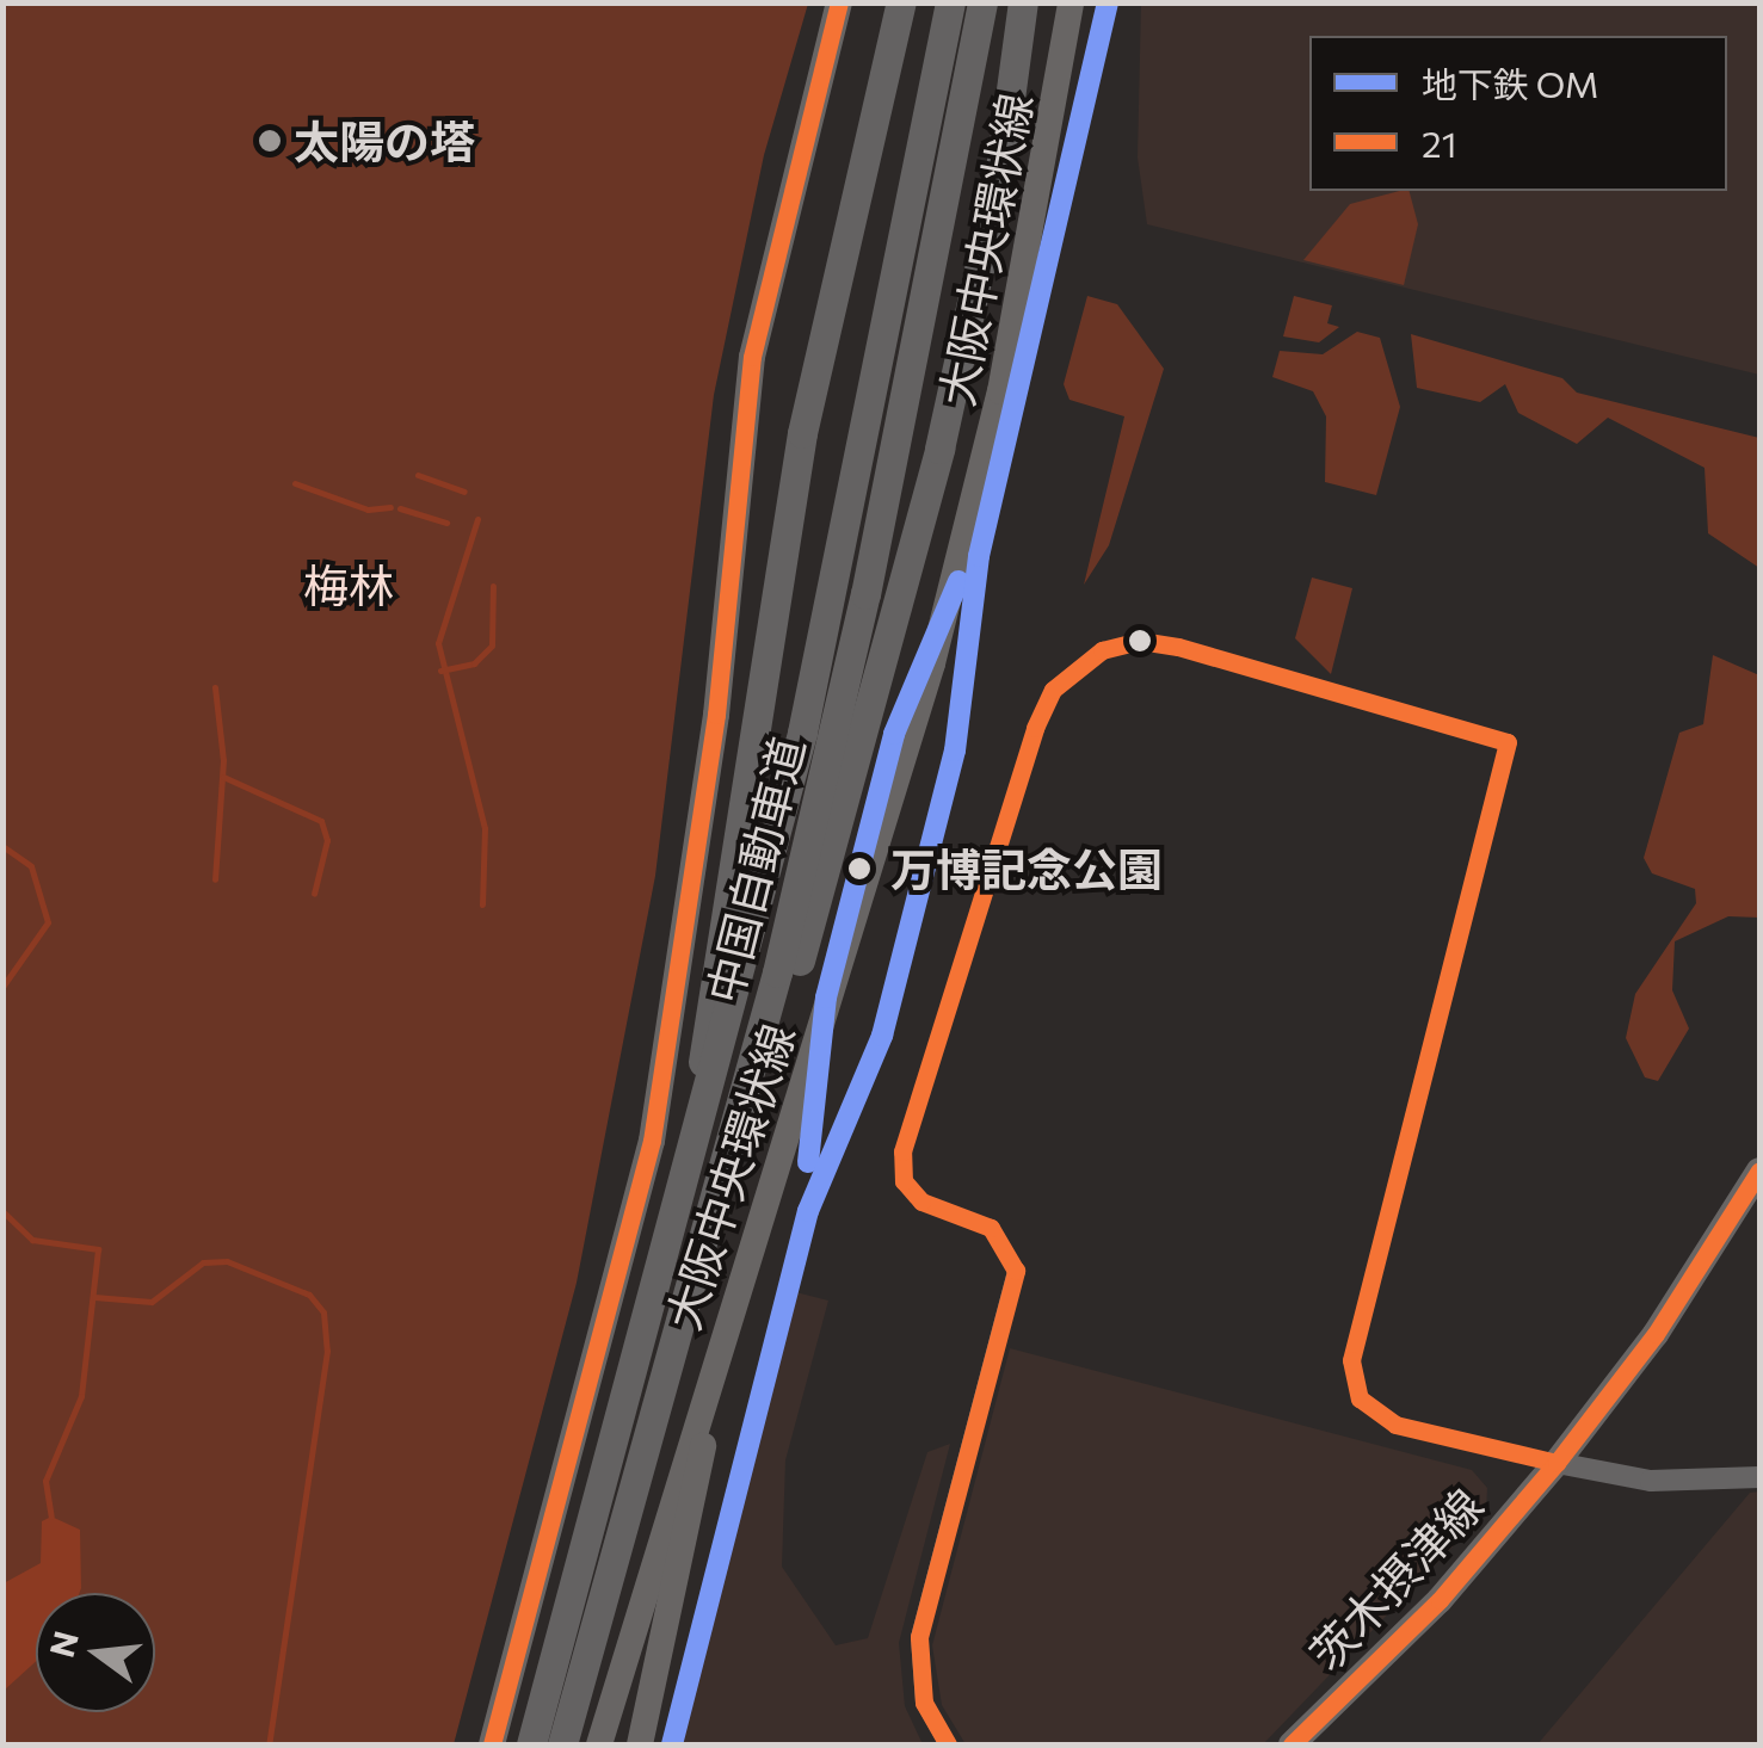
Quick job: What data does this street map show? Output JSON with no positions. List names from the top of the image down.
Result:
{
  "streets": {
    "highway": ["中国自動車道"],
    "main road": ["大阪中央環状線", "茨木摂津線"]
  },
  "parks": ["梅林"],
  "places": ["太陽の塔", "万博記念公園"],
  "lines": ["metro line OM", "transit line 21"],
  "legend": ["地下鉄 OM", "21"],
  "north": "left"
}
